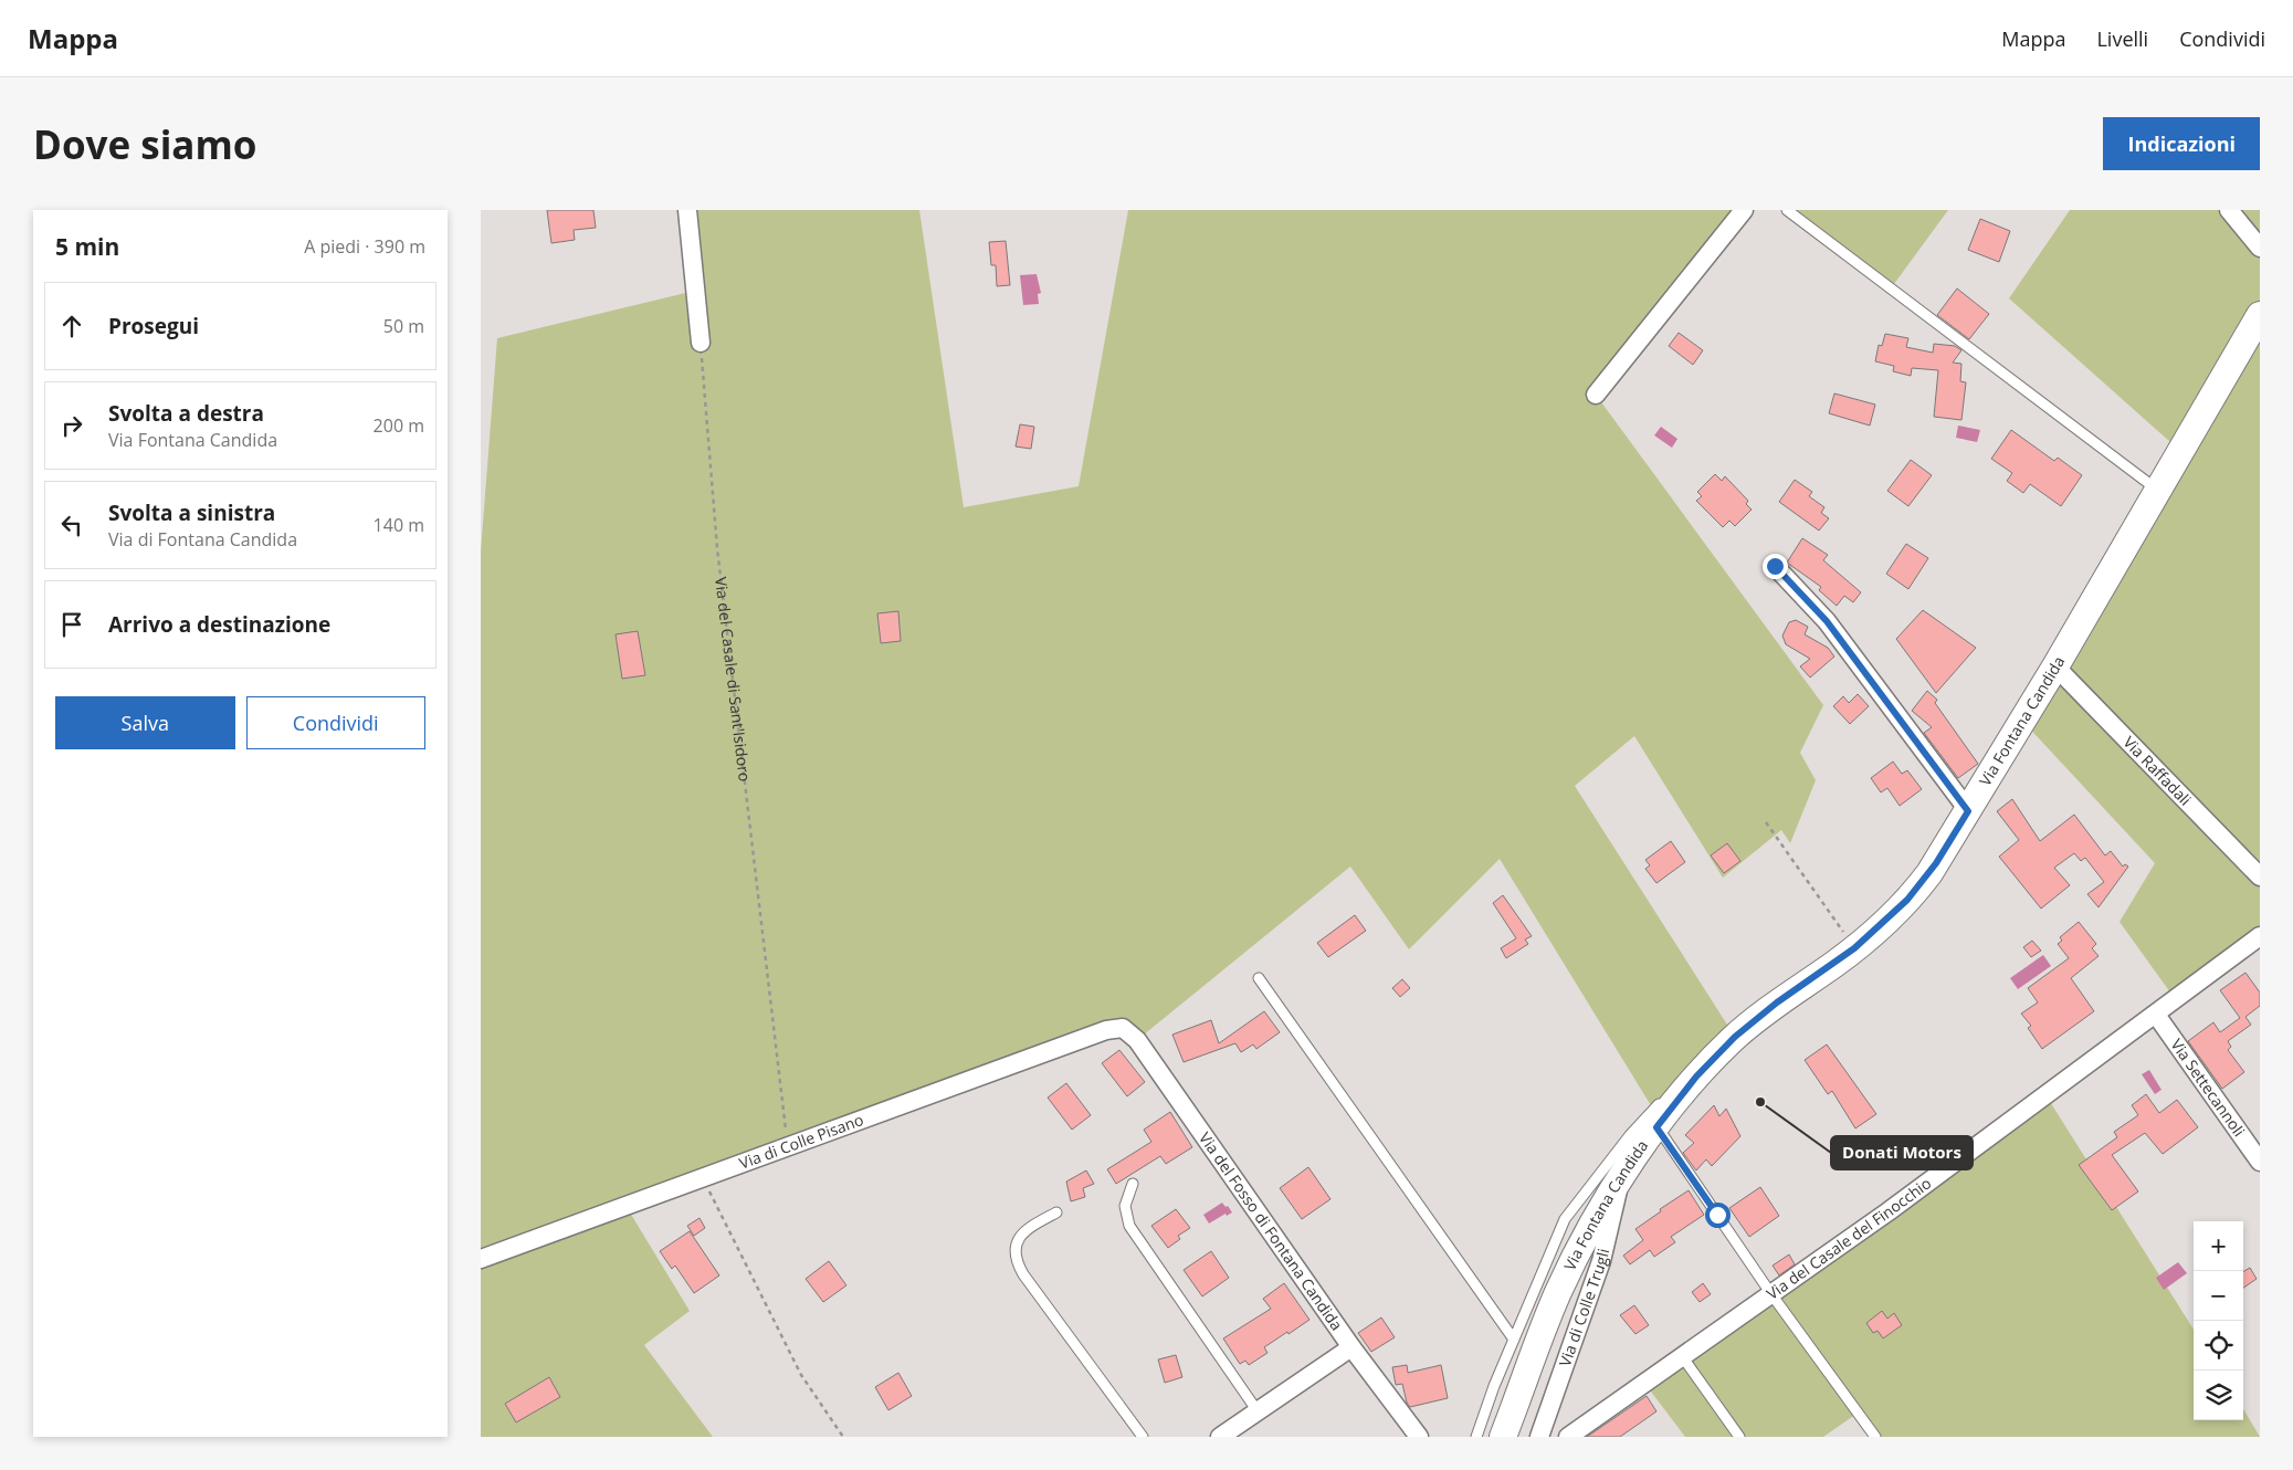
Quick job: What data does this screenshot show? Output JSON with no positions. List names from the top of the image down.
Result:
{
  "streets": {
    "main road": ["Via Fontana Candida"],
    "street": [
      "Via Raffadali",
      "Via Settecannoli",
      "Via di Colle Pisano",
      "Via del Fosso di Fontana Candida",
      "Via del Casale del Finocchio",
      "Via di Colle Trugli"
    ],
    "path": ["Via del Casale di Sant'Isidoro"]
  },
  "crossings": [
    ["Via del Casale di Sant'Isidoro", "Via di Colle Pisano"],
    ["Via Fontana Candida", "Via Raffadali"],
    ["Via Fontana Candida", "Via di Colle Trugli"],
    ["Via Settecannoli", "Via del Casale del Finocchio"],
    ["Via di Colle Pisano", "Via del Fosso di Fontana Candida"]
  ],
  "places": ["Donati Motors"],
  "page": {
    "header": "Mappa",
    "nav": ["Mappa", "Livelli", "Condividi"],
    "buttons": [
      "Indicazioni",
      ["Salva", "Condividi"]
    ],
    "title": "Dove siamo",
    "heading": ["5 min", "A piedi · 390 m"],
    "list": [
      ["Prosegui", "50 m"],
      ["Svolta a destra", "Via Fontana Candida", "200 m"],
      ["Svolta a sinistra", "Via di Fontana Candida", "140 m"],
      "Arrivo a destinazione"
    ],
    "map_buttons": ["+", "−"]
  }
}
